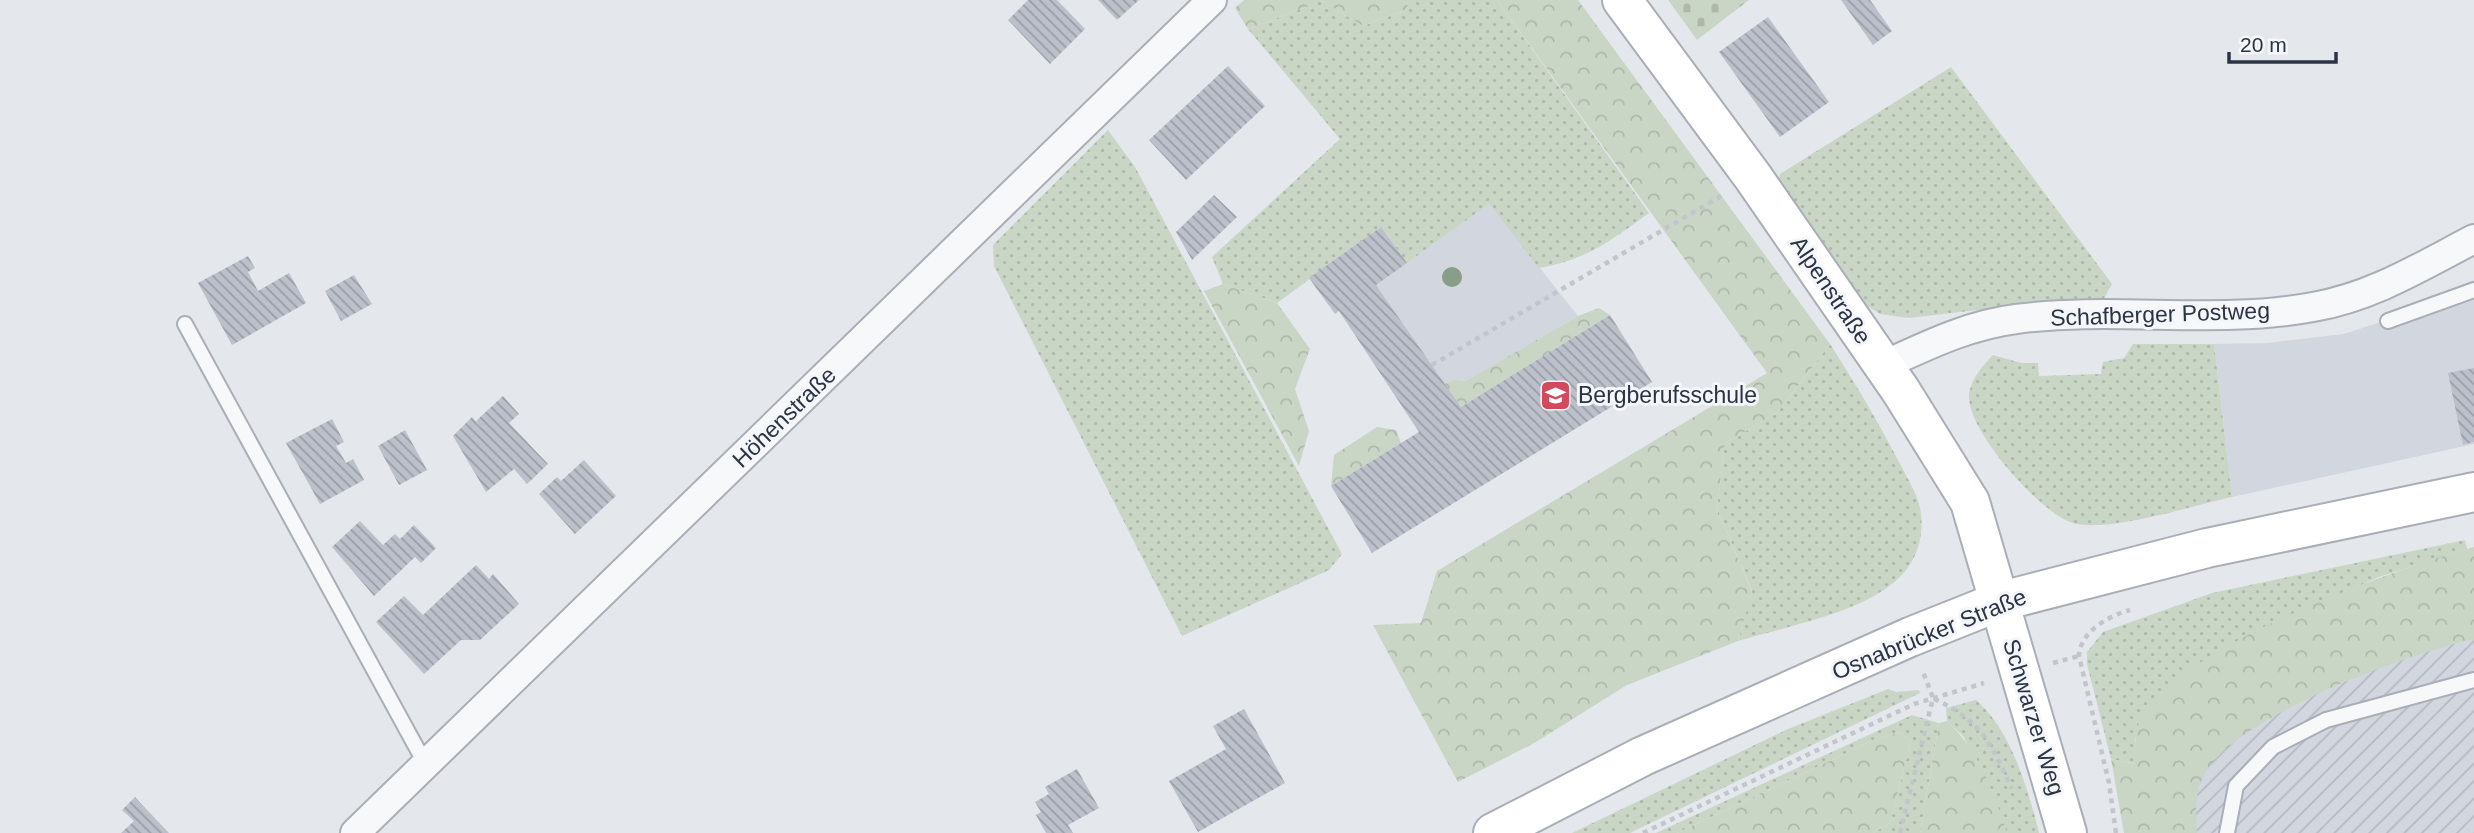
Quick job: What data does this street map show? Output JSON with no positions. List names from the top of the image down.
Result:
{
  "streets": {
    "main road": ["Alpenstraße", "Osnabrücker Straße", "Schwarzer Weg"],
    "street": ["Schafberger Postweg", "Höhenstraße"]
  },
  "crossings": [
    ["Alpenstraße", "Schafberger Postweg"],
    ["Alpenstraße", "Osnabrücker Straße"],
    ["Alpenstraße", "Schwarzer Weg"],
    ["Osnabrücker Straße", "Schwarzer Weg"]
  ],
  "places": {
    "school or university": ["Bergberufsschule"]
  },
  "scale_bar": "20 m"
}
